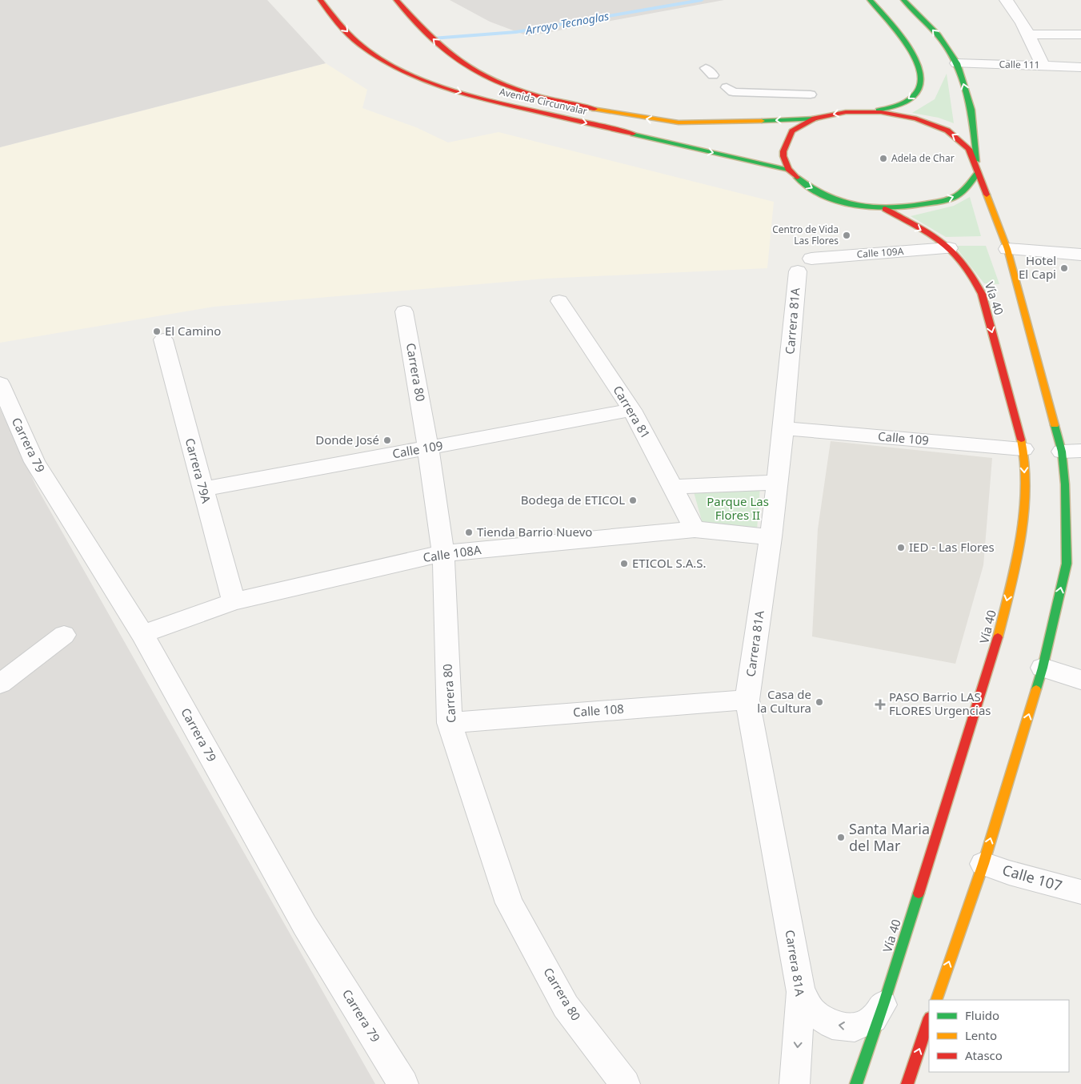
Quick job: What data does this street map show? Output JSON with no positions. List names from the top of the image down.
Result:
{
  "streets": {
    "highway": ["Avenida Circunvalar", "Vía 40"],
    "street": [
      "Calle 111",
      "Calle 109A",
      "Carrera 81A",
      "Carrera 80",
      "Carrera 81",
      "Calle 109",
      "Carrera 79",
      "Carrera 79A",
      "Calle 108A",
      "Calle 108",
      "Calle 107"
    ]
  },
  "crossings": [
    ["Calle 109A", "Vía 40"],
    ["Calle 109A", "Carrera 81A"],
    ["Vía 40", "Calle 109"],
    ["Vía 40", "Calle 107"],
    ["Carrera 81A", "Calle 109"],
    ["Carrera 81A", "Calle 108A"],
    ["Carrera 81A", "Calle 108"],
    ["Carrera 80", "Calle 109"],
    ["Carrera 80", "Calle 108A"],
    ["Carrera 80", "Calle 108"],
    ["Carrera 81", "Calle 109"],
    ["Carrera 81", "Calle 108A"],
    ["Calle 109", "Carrera 79A"],
    ["Carrera 79", "Calle 108A"],
    ["Carrera 79A", "Calle 108A"]
  ],
  "water": ["Arroyo Tecnoglas"],
  "parks": ["Parque Las Flores II"],
  "places": {
    "other": [
      "Adela de Char",
      "Centro de Vida Las Flores",
      "Hotel El Capi",
      "El Camino",
      "Donde José",
      "Bodega de ETICOL",
      "Tienda Barrio Nuevo",
      "IED - Las Flores",
      "ETICOL S.A.S.",
      "Casa de la Cultura",
      "Santa Maria del Mar"
    ],
    "health": ["PASO Barrio LAS FLORES Urgencias"]
  },
  "legend": ["Fluido", "Lento", "Atasco"]
}
